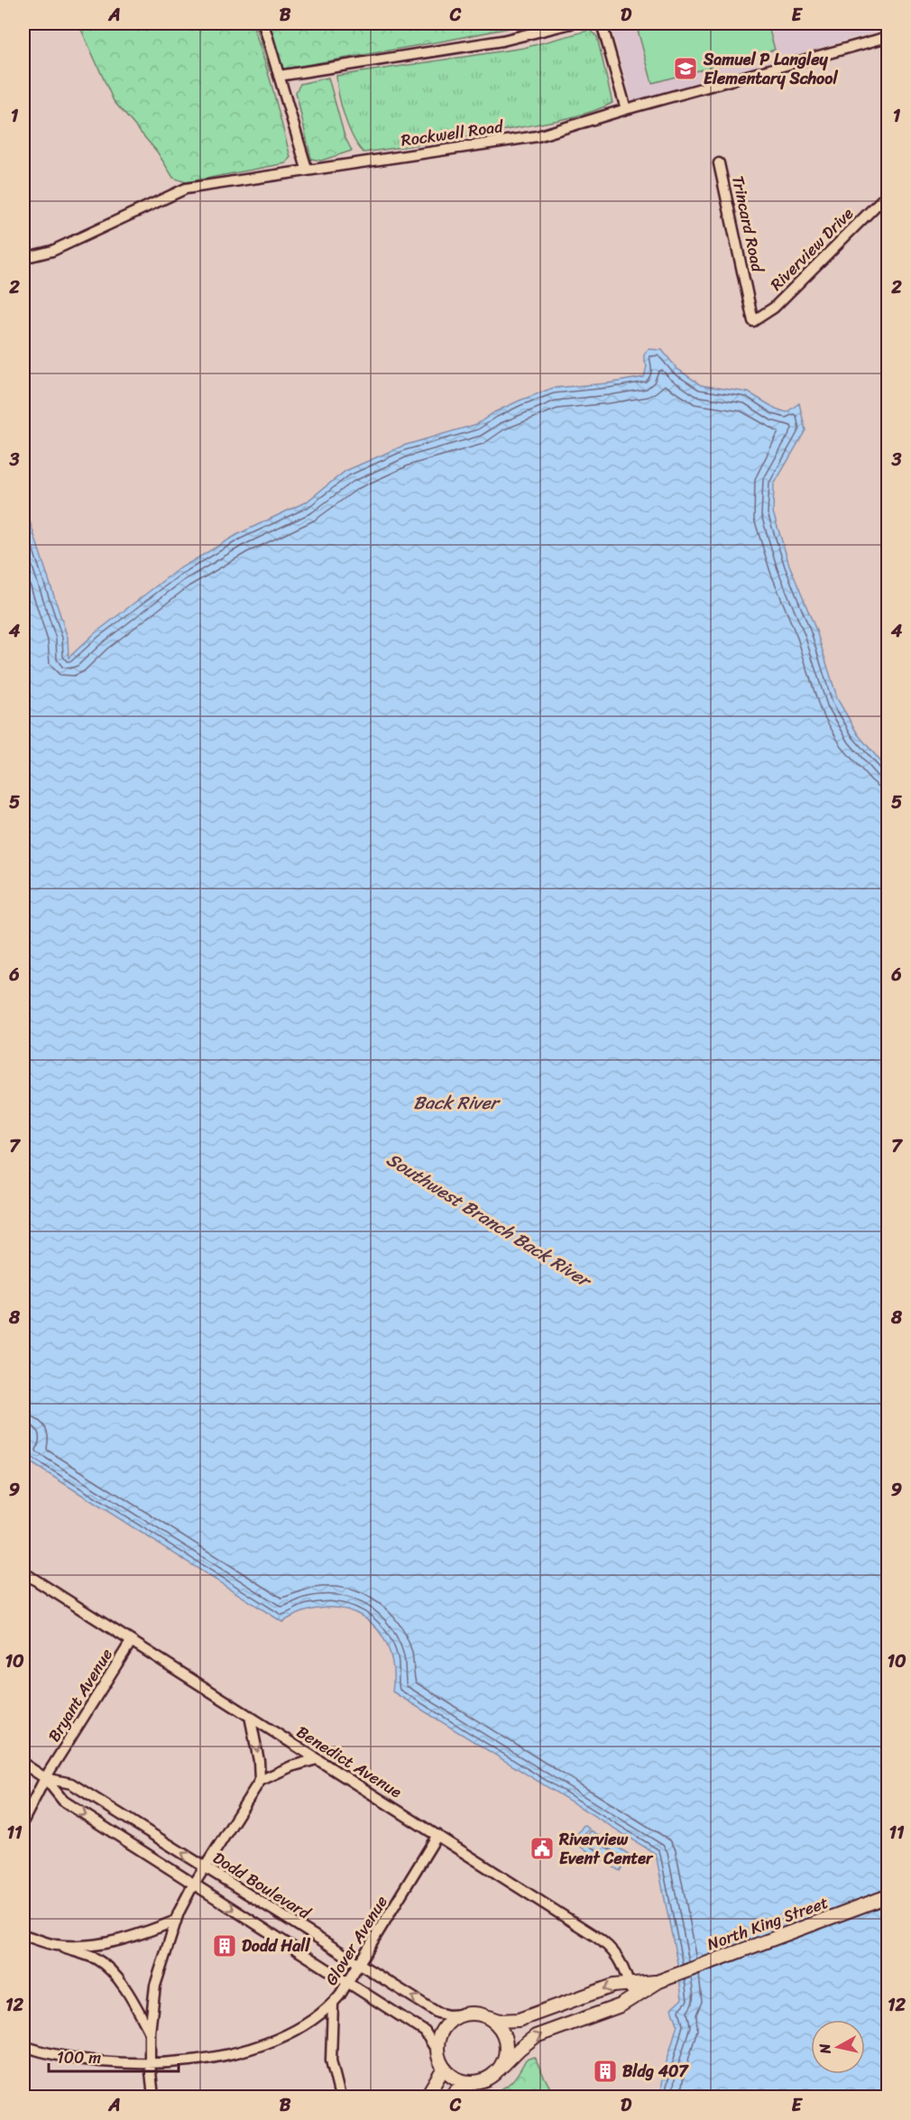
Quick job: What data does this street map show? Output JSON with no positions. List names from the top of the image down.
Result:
{
  "streets": {
    "main road": ["North King Street"],
    "street": [
      "Rockwell Road",
      "Trincard Road",
      "Riverview Drive",
      "Bryant Avenue",
      "Benedict Avenue",
      "Dodd Boulevard",
      "Glover Avenue"
    ]
  },
  "crossings": [
    ["Trincard Road", "Riverview Drive"],
    ["Bryant Avenue", "Benedict Avenue"],
    ["Bryant Avenue", "Dodd Boulevard"],
    ["Benedict Avenue", "North King Street"],
    ["Benedict Avenue", "Glover Avenue"],
    ["Dodd Boulevard", "North King Street"],
    ["Dodd Boulevard", "Glover Avenue"]
  ],
  "water": ["Back River", "Southwest Branch Back River"],
  "places": {
    "school or university": ["Samuel P Langley Elementary School"],
    "public building": ["Riverview Event Center"],
    "building": ["Dodd Hall", "Bldg 407"]
  },
  "scale_bar": "100 m",
  "north": "left",
  "grid": {
    "columns": [
      "A",
      "B",
      "C",
      "D",
      "E"
    ],
    "rows": [
      "1",
      "2",
      "3",
      "4",
      "5",
      "6",
      "7",
      "8",
      "9",
      "10",
      "11",
      "12"
    ]
  }
}
